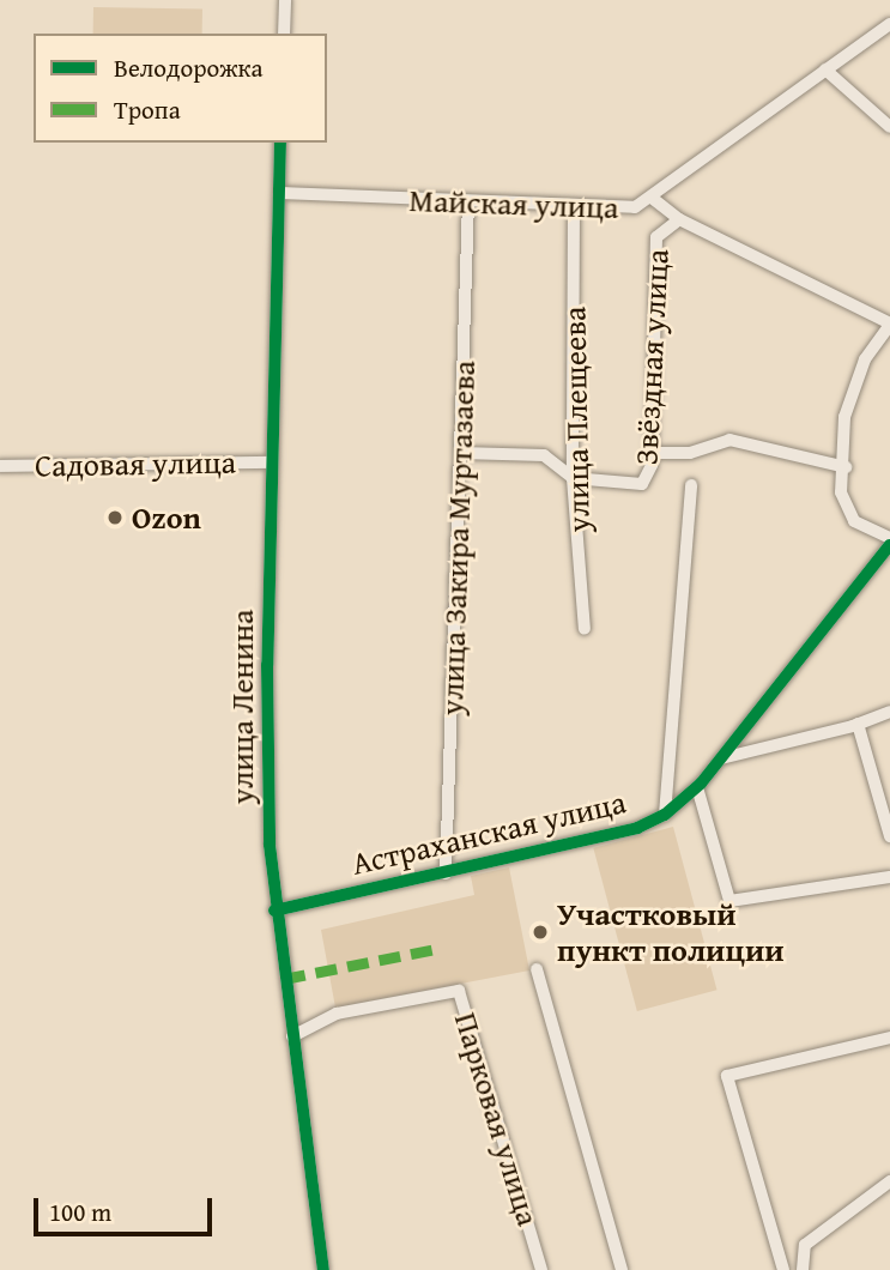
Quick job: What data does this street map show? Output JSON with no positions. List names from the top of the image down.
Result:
{
  "streets": {
    "street": [
      "Майская улица",
      "Звёздная улица",
      "улица Плещеева",
      "Садовая улица",
      "улица Закира Муртазаева",
      "улица Ленина",
      "Астраханская улица",
      "Парковая улица"
    ]
  },
  "crossings": [
    ["Майская улица", "улица Плещеева"],
    ["Майская улица", "улица Закира Муртазаева"],
    ["Майская улица", "улица Ленина"],
    ["Звёздная улица", "улица Плещеева"],
    ["Звёздная улица", "Астраханская улица"],
    ["Садовая улица", "улица Ленина"],
    ["улица Закира Муртазаева", "Астраханская улица"],
    ["улица Ленина", "Астраханская улица"],
    ["улица Ленина", "Парковая улица"]
  ],
  "places": ["Ozon", "Участковый пункт полиции"],
  "legend": ["Велодорожка", "Тропа"],
  "scale_bar": "100 m"
}
